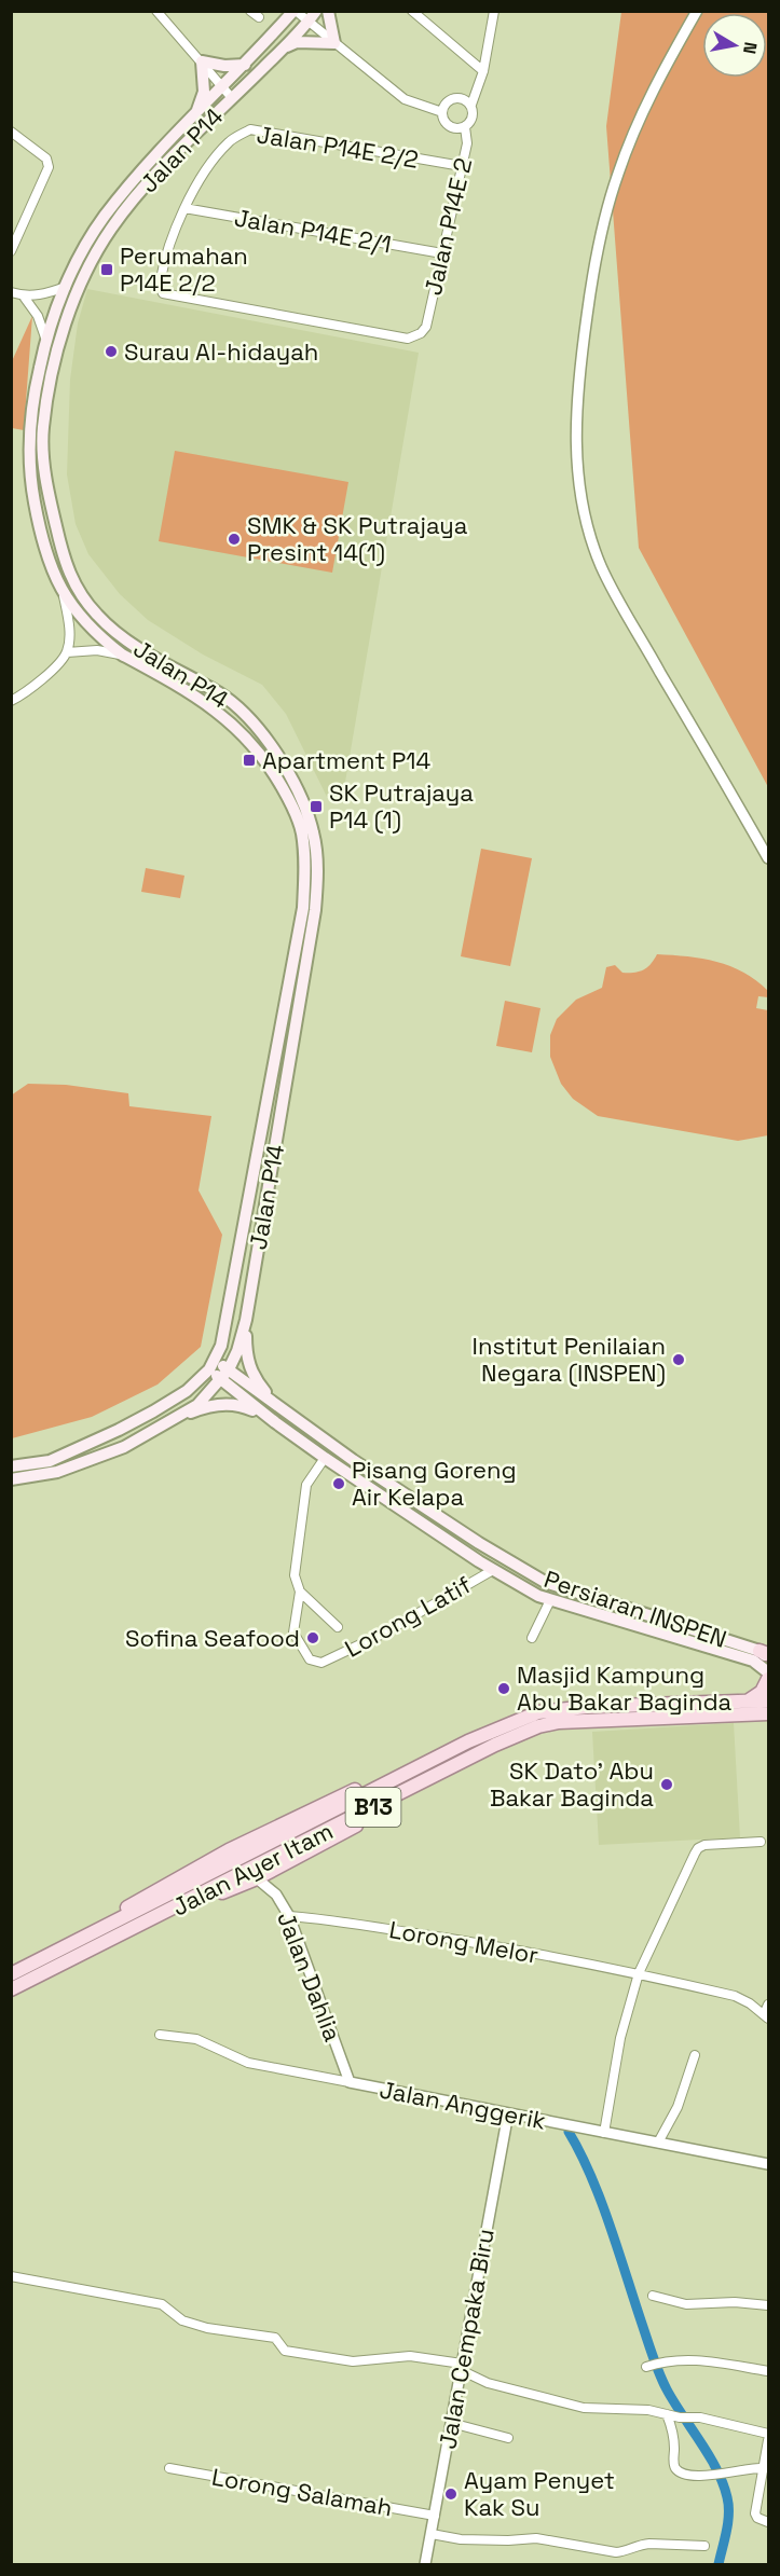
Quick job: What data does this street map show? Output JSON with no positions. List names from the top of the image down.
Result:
{
  "streets": {
    "main road": [
      "Jalan P14",
      "Persiaran INSPEN",
      "B13",
      "Jalan Ayer Itam"
    ],
    "street": [
      "Jalan P14E 2/2",
      "Jalan P14E 2",
      "Jalan P14E 2/1",
      "Lorong Latif",
      "Lorong Melor",
      "Jalan Dahlia",
      "Jalan Anggerik",
      "Jalan Cempaka Biru",
      "Lorong Salamah"
    ]
  },
  "crossings": [
    ["Jalan P14E 2/2", "Jalan P14E 2"],
    ["Jalan P14E 2/2", "Jalan P14E 2/1"],
    ["Jalan P14E 2", "Jalan P14E 2/1"],
    ["Persiaran INSPEN", "Lorong Latif"],
    ["Lorong Melor", "Jalan Dahlia"],
    ["Jalan Dahlia", "Jalan Anggerik"],
    ["Jalan Anggerik", "Jalan Cempaka Biru"],
    ["Jalan Cempaka Biru", "Lorong Salamah"]
  ],
  "places": {
    "transit": ["Perumahan P14E 2/2", "Apartment P14", "SK Putrajaya P14 (1)"],
    "other": [
      "Surau Al-hidayah",
      "SMK & SK Putrajaya Presint 14(1)",
      "Institut Penilaian Negara (INSPEN)",
      "Pisang Goreng Air Kelapa",
      "Sofina Seafood",
      "Masjid Kampung Abu Bakar Baginda",
      "SK Dato' Abu Bakar Baginda",
      "Ayam Penyet Kak Su"
    ]
  },
  "north": "right"
}
